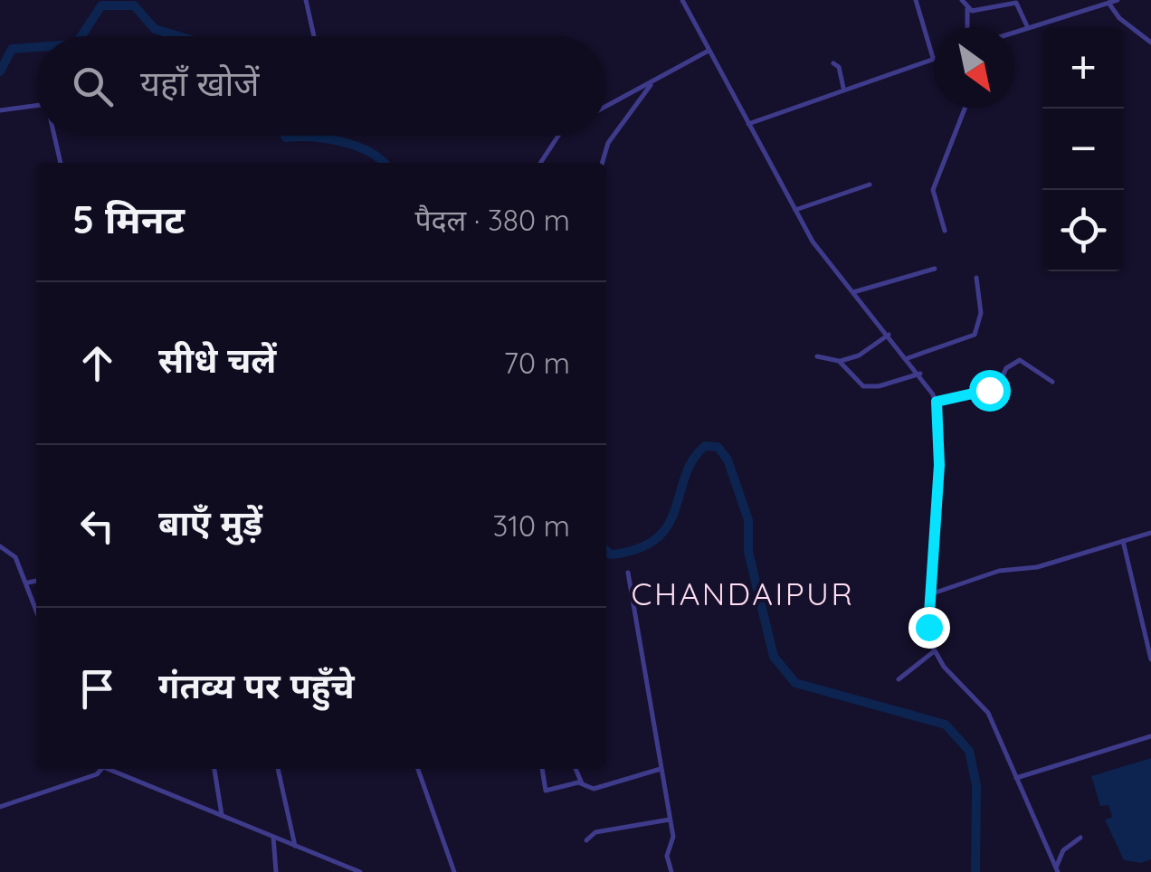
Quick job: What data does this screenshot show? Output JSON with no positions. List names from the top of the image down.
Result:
{
  "districts": ["CHANDAIPUR"],
  "north": "bottom right",
  "page": {
    "map_buttons": ["+", "−"],
    "search": "यहाँ खोजें",
    "heading": ["5 मिनट", "पैदल · 380 m"],
    "list": [
      ["सीधे चलें", "70 m"],
      ["बाएँ मुड़ें", "310 m"],
      "गंतव्य पर पहुँचे"
    ]
  }
}
